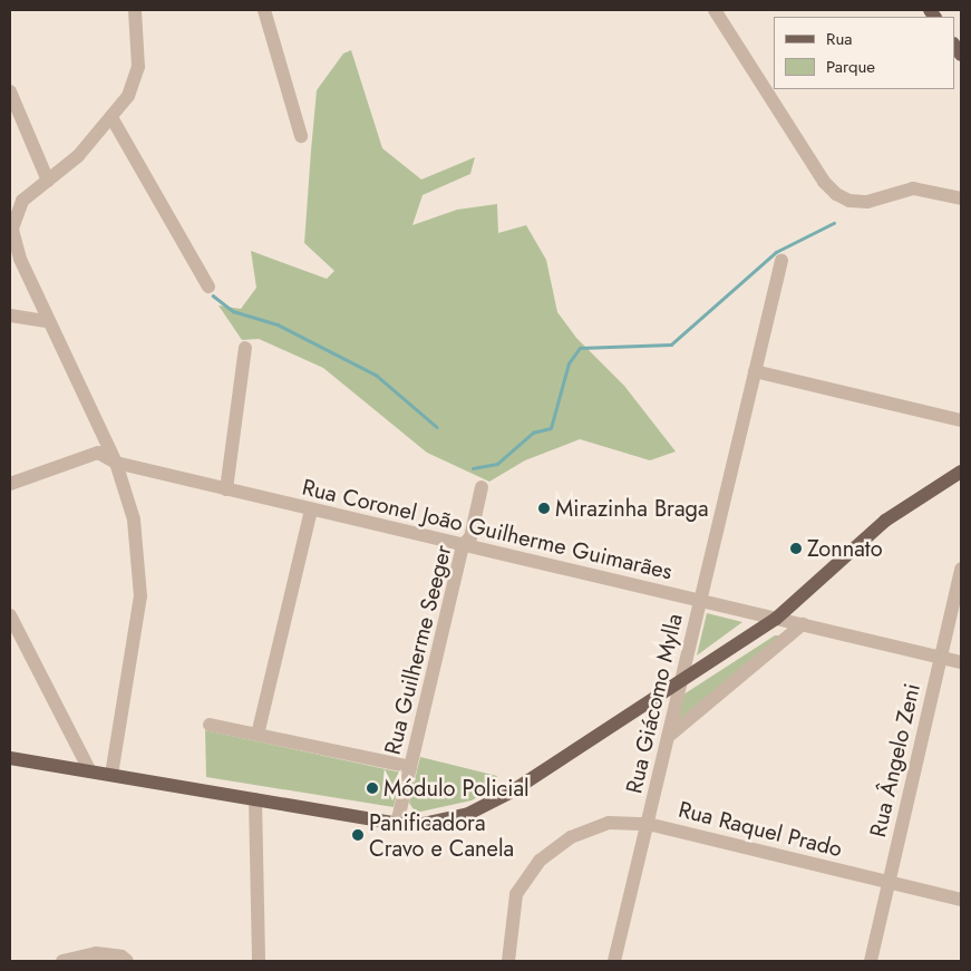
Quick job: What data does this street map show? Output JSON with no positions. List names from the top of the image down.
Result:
{
  "streets": {
    "street": [
      "Rua Coronel João Guilherme Guimarães",
      "Rua Guilherme Seeger",
      "Rua Giácomo Mylla",
      "Rua Ângelo Zeni",
      "Rua Raquel Prado"
    ]
  },
  "crossings": [
    ["Rua Coronel João Guilherme Guimarães", "Rua Guilherme Seeger"],
    ["Rua Coronel João Guilherme Guimarães", "Rua Giácomo Mylla"],
    ["Rua Coronel João Guilherme Guimarães", "Rua Ângelo Zeni"],
    ["Rua Giácomo Mylla", "Rua Raquel Prado"],
    ["Rua Ângelo Zeni", "Rua Raquel Prado"]
  ],
  "places": [
    "Mirazinha Braga",
    "Zonnato",
    "Módulo Policial",
    "Panificadora Cravo e Canela"
  ],
  "legend": ["Rua", "Parque"]
}
